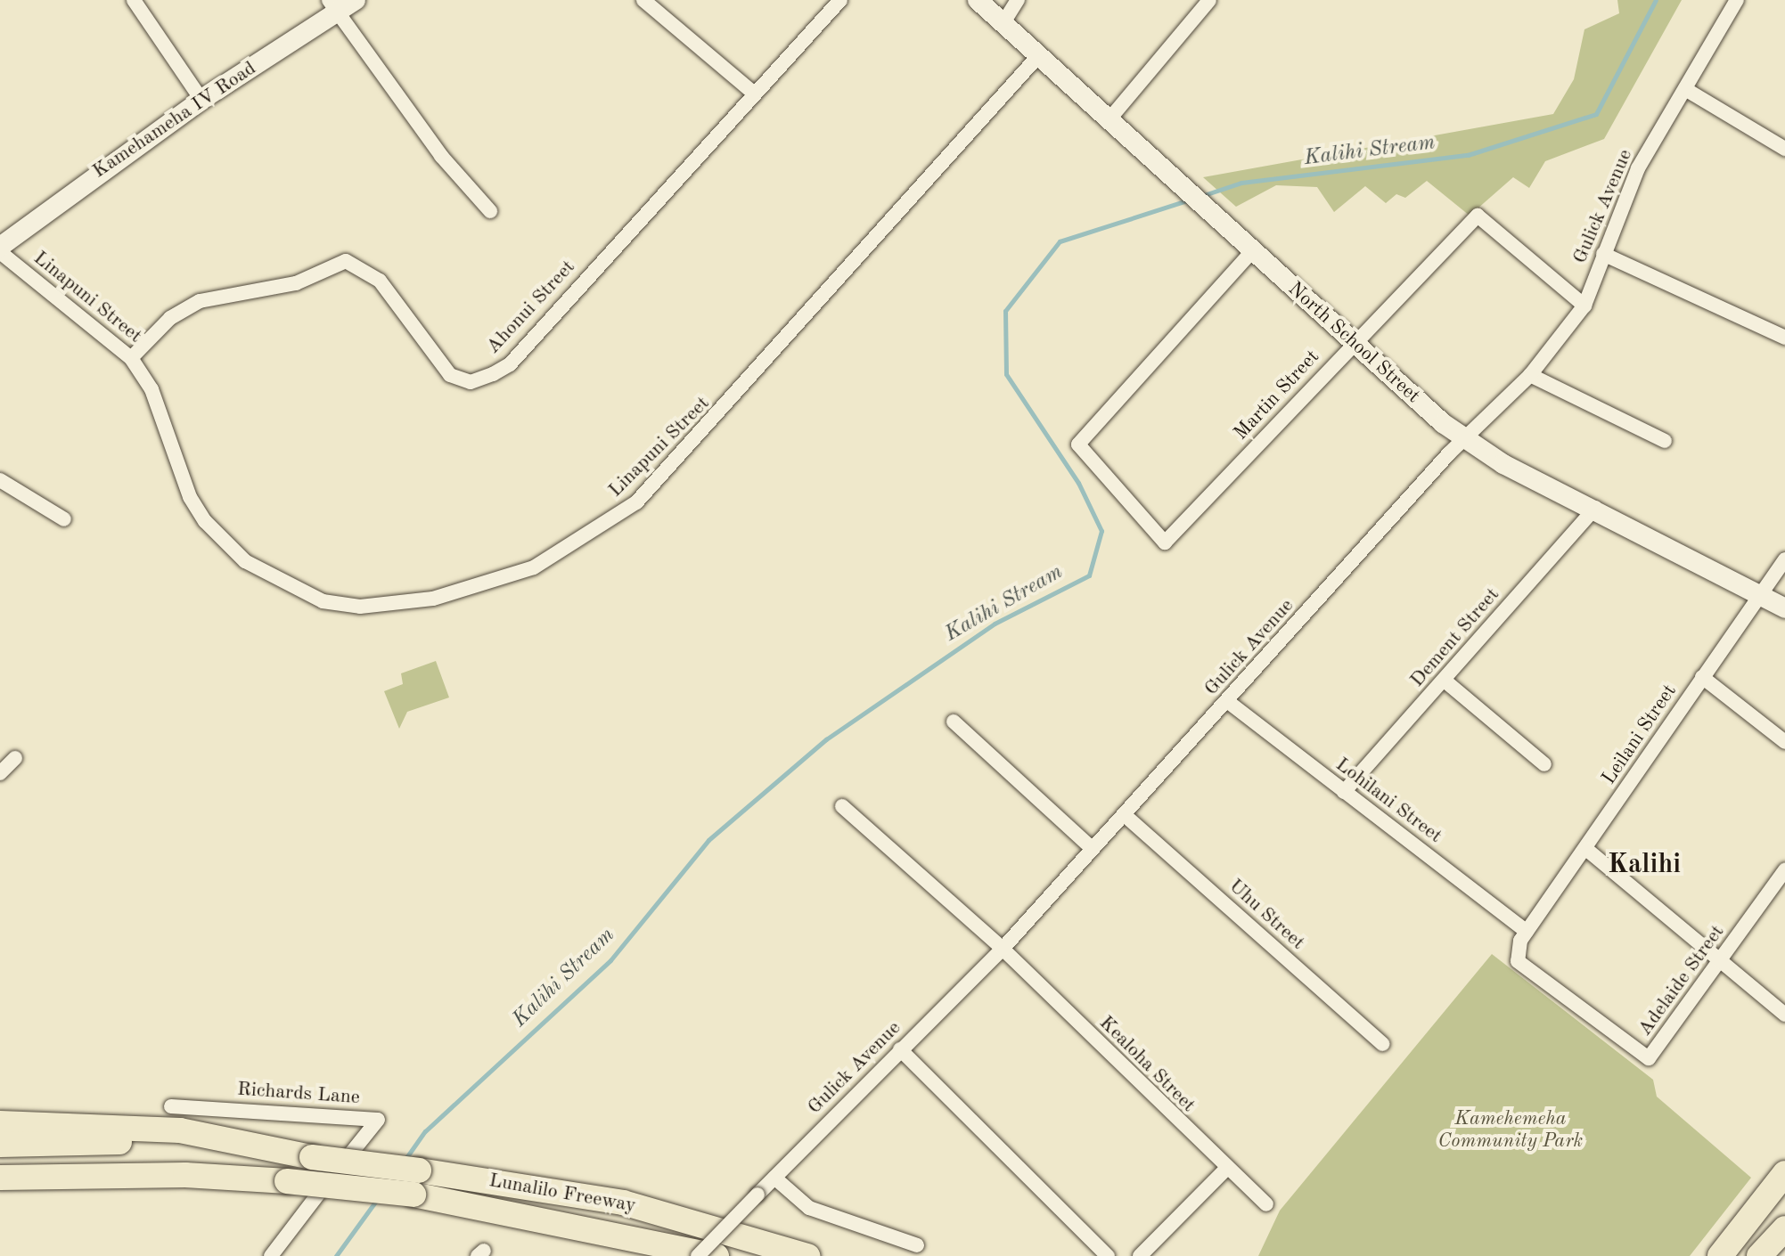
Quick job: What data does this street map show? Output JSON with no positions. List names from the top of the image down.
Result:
{
  "streets": {
    "highway": ["Lunalilo Freeway"],
    "main road": ["Kamehameha IV Road", "North School Street"],
    "street": [
      "Gulick Avenue",
      "Linapuni Street",
      "Ahonui Street",
      "Martin Street",
      "Dement Street",
      "Leilani Street",
      "Lohilani Street",
      "Uhu Street",
      "Adelaide Street",
      "Kealoha Street",
      "Richards Lane"
    ]
  },
  "crossings": [
    ["Kamehameha IV Road", "Linapuni Street"],
    ["Gulick Avenue", "North School Street"],
    ["Gulick Avenue", "Martin Street"],
    ["Gulick Avenue", "Lohilani Street"],
    ["Gulick Avenue", "Uhu Street"],
    ["Gulick Avenue", "Kealoha Street"],
    ["Linapuni Street", "Ahonui Street"],
    ["Linapuni Street", "North School Street"],
    ["North School Street", "Martin Street"],
    ["North School Street", "Dement Street"],
    ["North School Street", "Leilani Street"],
    ["Dement Street", "Lohilani Street"],
    ["Leilani Street", "Lohilani Street"],
    ["Leilani Street", "Adelaide Street"],
    ["Lohilani Street", "Adelaide Street"]
  ],
  "districts": ["Kalihi"],
  "water": ["Kalihi Stream"],
  "parks": ["Kamehemeha Community Park"]
}
